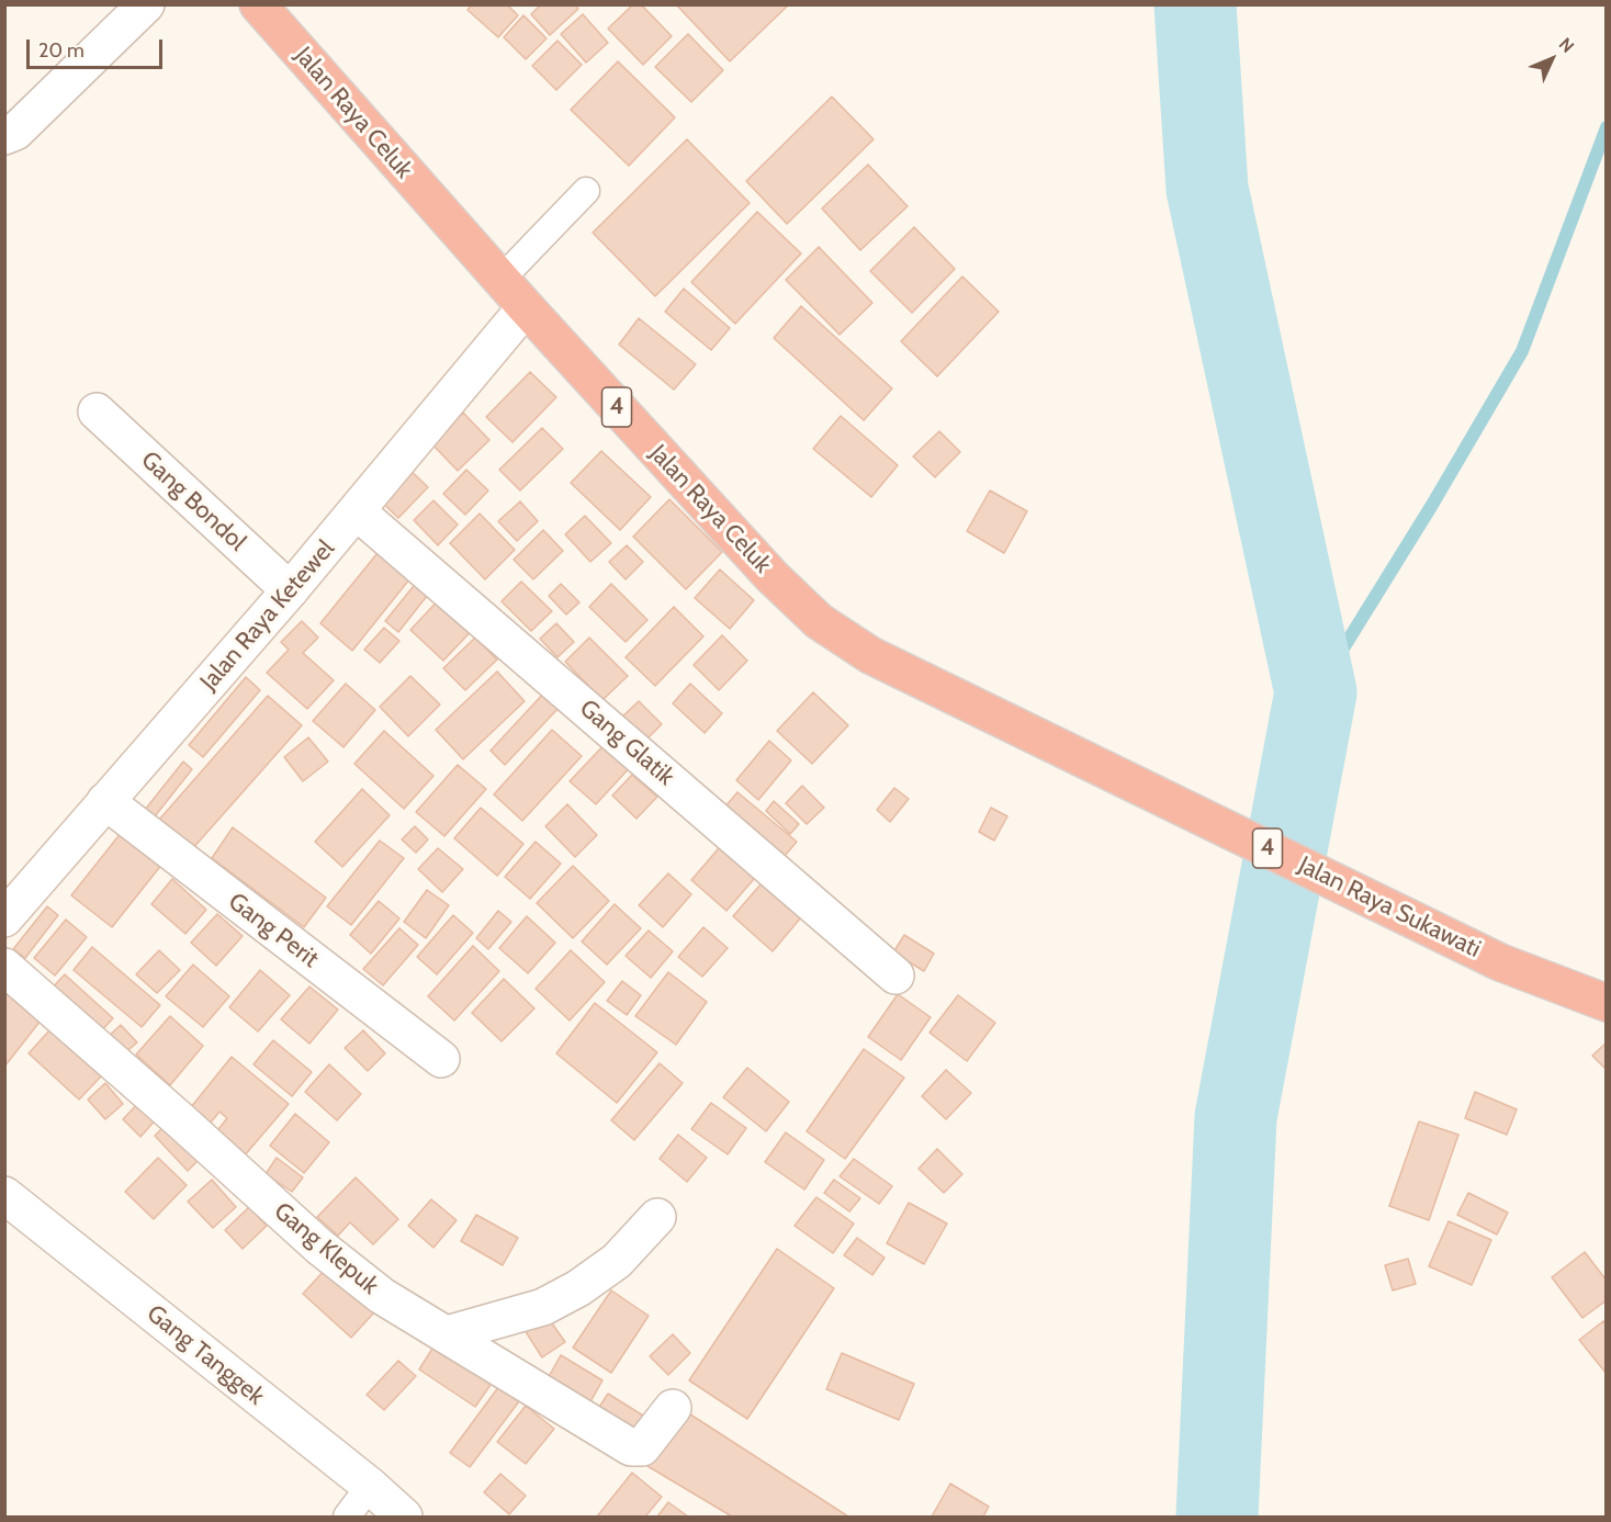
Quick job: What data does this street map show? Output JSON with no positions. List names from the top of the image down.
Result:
{
  "streets": {
    "highway": ["Jalan Raya Celuk", "4", "Jalan Raya Sukawati"],
    "street": [
      "Gang Bondol",
      "Jalan Raya Ketewel",
      "Gang Glatik",
      "Gang Perit",
      "Gang Klepuk",
      "Gang Tanggek"
    ]
  },
  "crossings": [
    ["Jalan Raya Celuk", "Jalan Raya Ketewel"],
    ["Jalan Raya Celuk", "Jalan Raya Sukawati"],
    ["Gang Bondol", "Jalan Raya Ketewel"],
    ["Jalan Raya Ketewel", "Gang Glatik"],
    ["Jalan Raya Ketewel", "Gang Perit"]
  ],
  "scale_bar": "20 m",
  "north": "top right"
}
